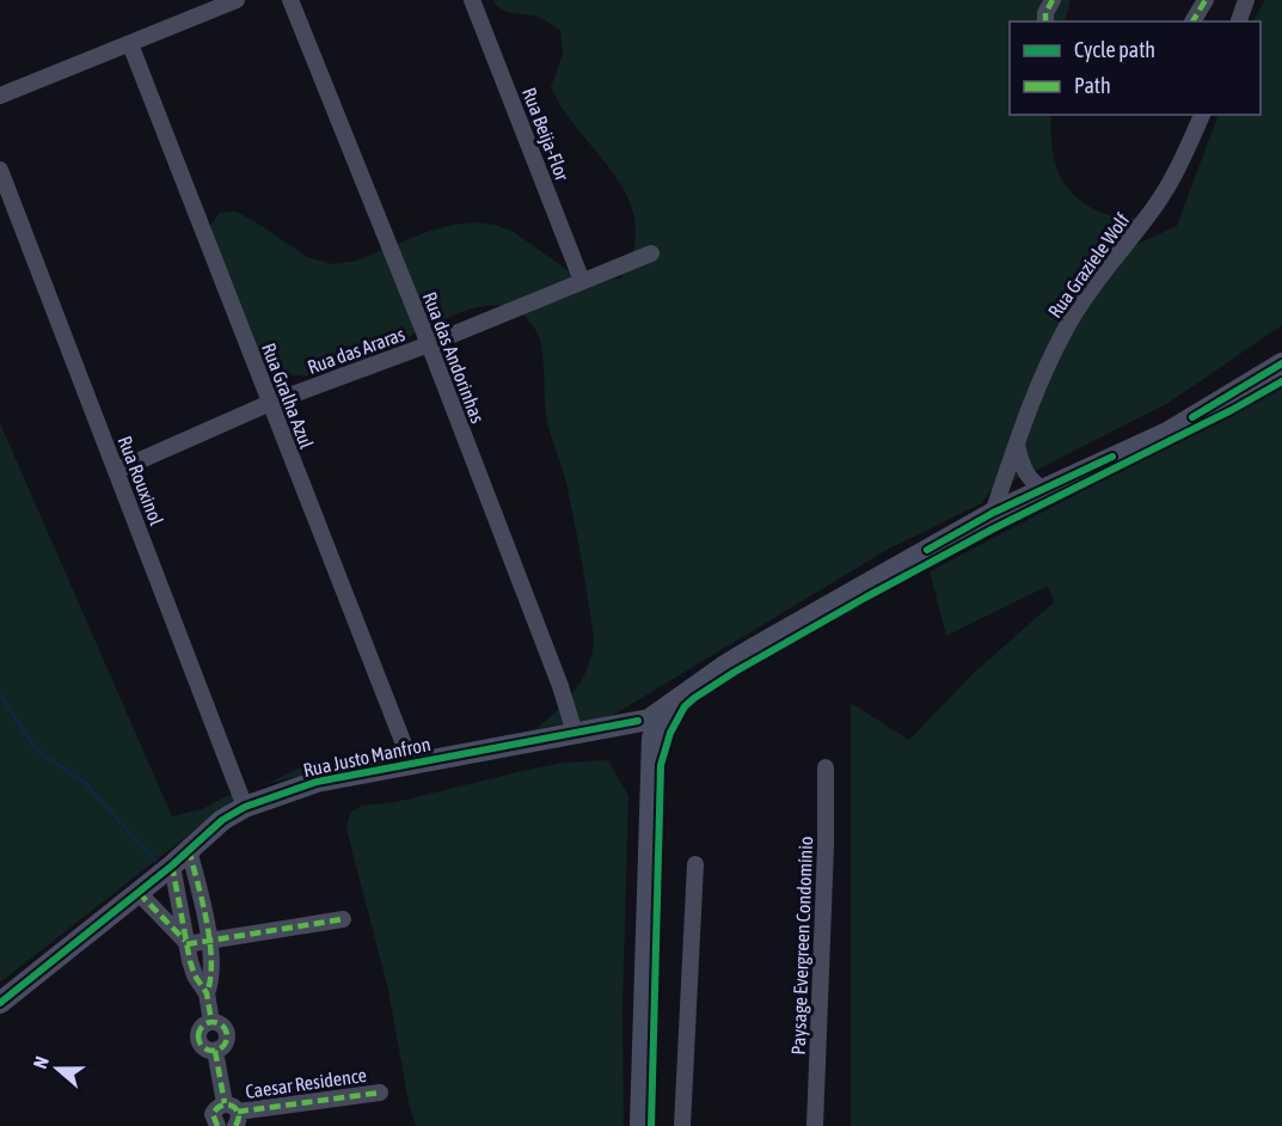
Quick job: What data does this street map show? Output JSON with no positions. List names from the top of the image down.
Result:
{
  "streets": {
    "main road": ["Rua Justo Manfron"],
    "street": [
      "Rua Beija-Flor",
      "Rua Graziele Wolf",
      "Rua das Araras",
      "Rua das Andorinhas",
      "Rua Gralha Azul",
      "Rua Rouxinol",
      "Paysage Evergreen Condomínio",
      "Caesar Residence"
    ]
  },
  "crossings": [
    ["Rua Beija-Flor", "Rua das Araras"],
    ["Rua das Araras", "Rua das Andorinhas"],
    ["Rua das Araras", "Rua Gralha Azul"],
    ["Rua das Araras", "Rua Rouxinol"],
    ["Rua das Andorinhas", "Rua Justo Manfron"],
    ["Rua Gralha Azul", "Rua Justo Manfron"],
    ["Rua Rouxinol", "Rua Justo Manfron"],
    ["Rua Justo Manfron", "Caesar Residence"]
  ],
  "legend": ["Cycle path", "Path"],
  "north": "left"
}
